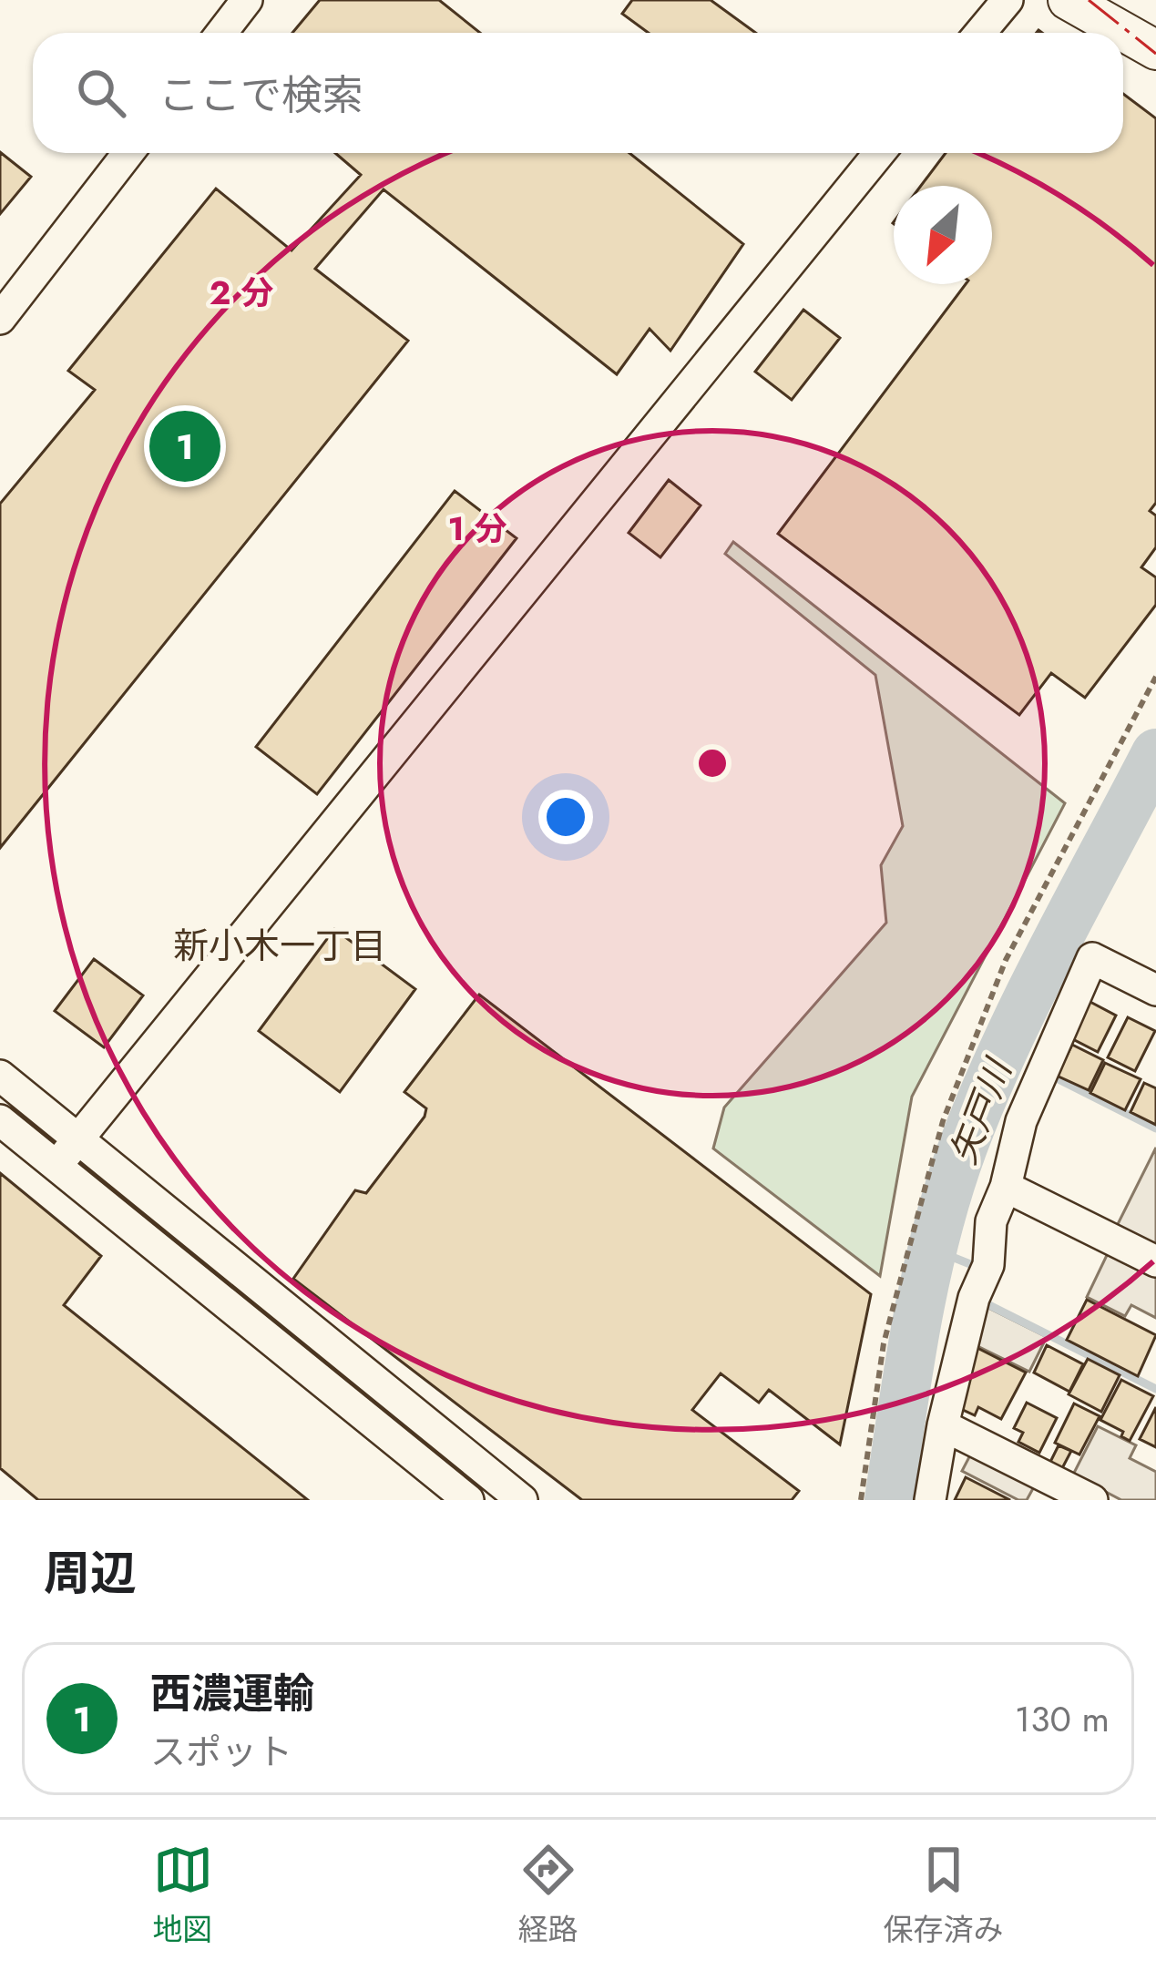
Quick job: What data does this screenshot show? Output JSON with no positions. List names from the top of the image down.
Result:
{
  "districts": ["新小木一丁目"],
  "water": ["矢戸川"],
  "north": "bottom left",
  "page": {
    "search": "ここで検索",
    "pins": "1",
    "heading": "周辺",
    "list": [
      {
        "mark": "1",
        "name": "西濃運輸",
        "note": "スポット",
        "value": "130 m"
      }
    ],
    "nav": ["地図", "経路", "保存済み"]
  },
  "rings": ["2 分", "1 分"]
}
